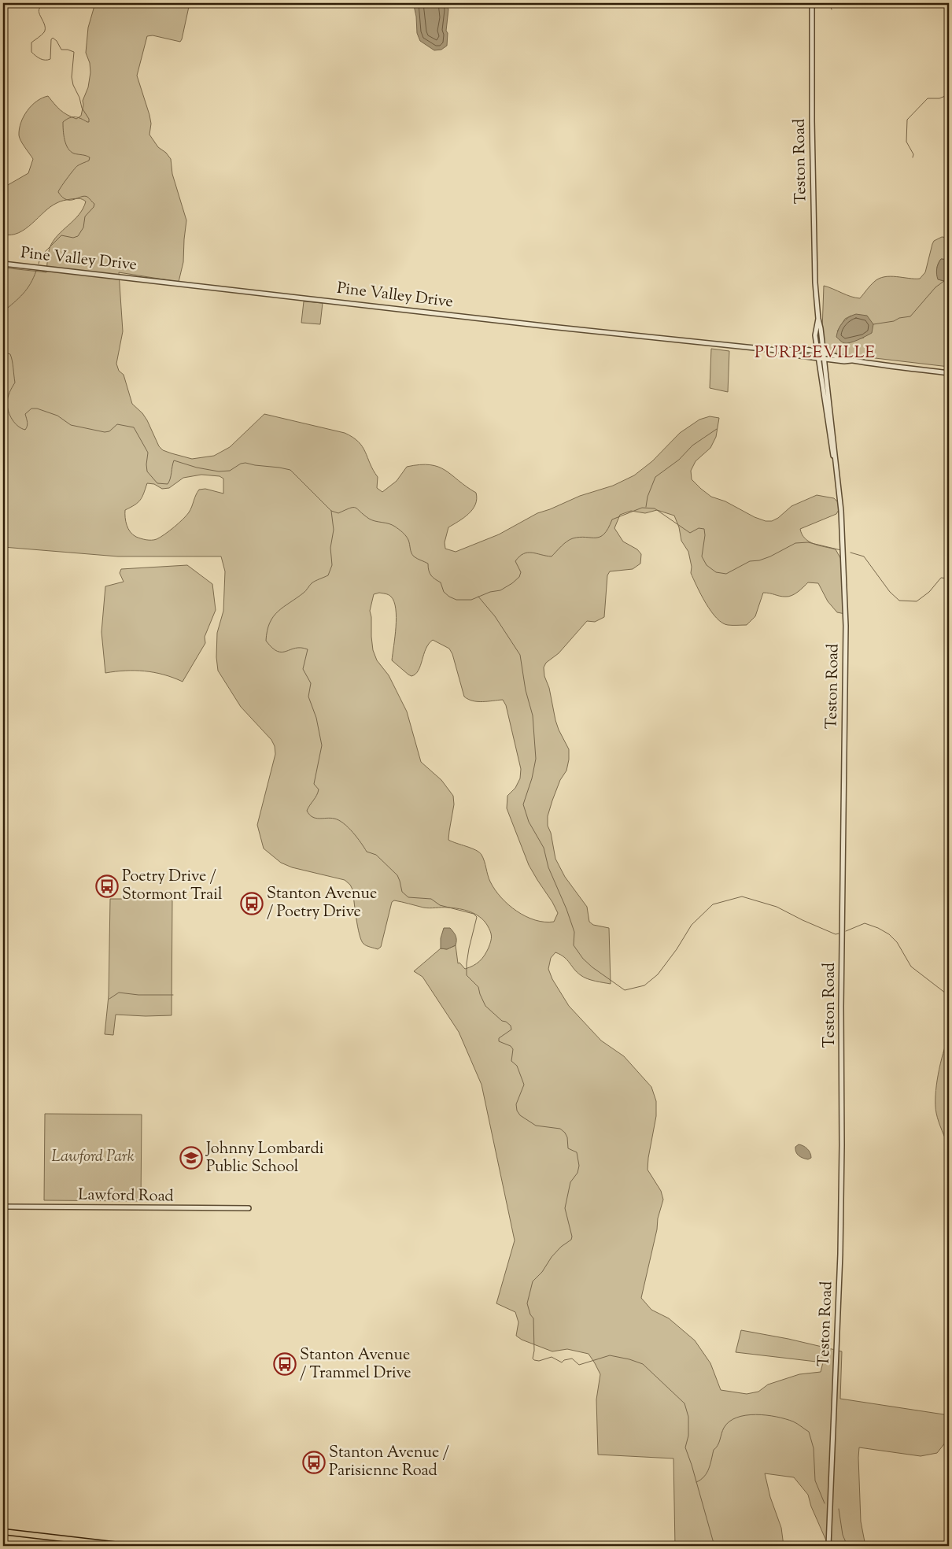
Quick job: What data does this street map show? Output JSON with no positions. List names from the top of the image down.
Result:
{
  "streets": {
    "street": ["Teston Road", "Pine Valley Drive", "Lawford Road"]
  },
  "crossings": [
    ["Teston Road", "Pine Valley Drive"]
  ],
  "districts": ["PURPLEVILLE"],
  "parks": ["Lawford Park"],
  "places": {
    "bus stop": [
      "Poetry Drive / Stormont Trail",
      "Stanton Avenue / Poetry Drive",
      "Stanton Avenue / Trammel Drive",
      "Stanton Avenue / Parisienne Road"
    ],
    "school or university": ["Johnny Lombardi Public School"]
  }
}
